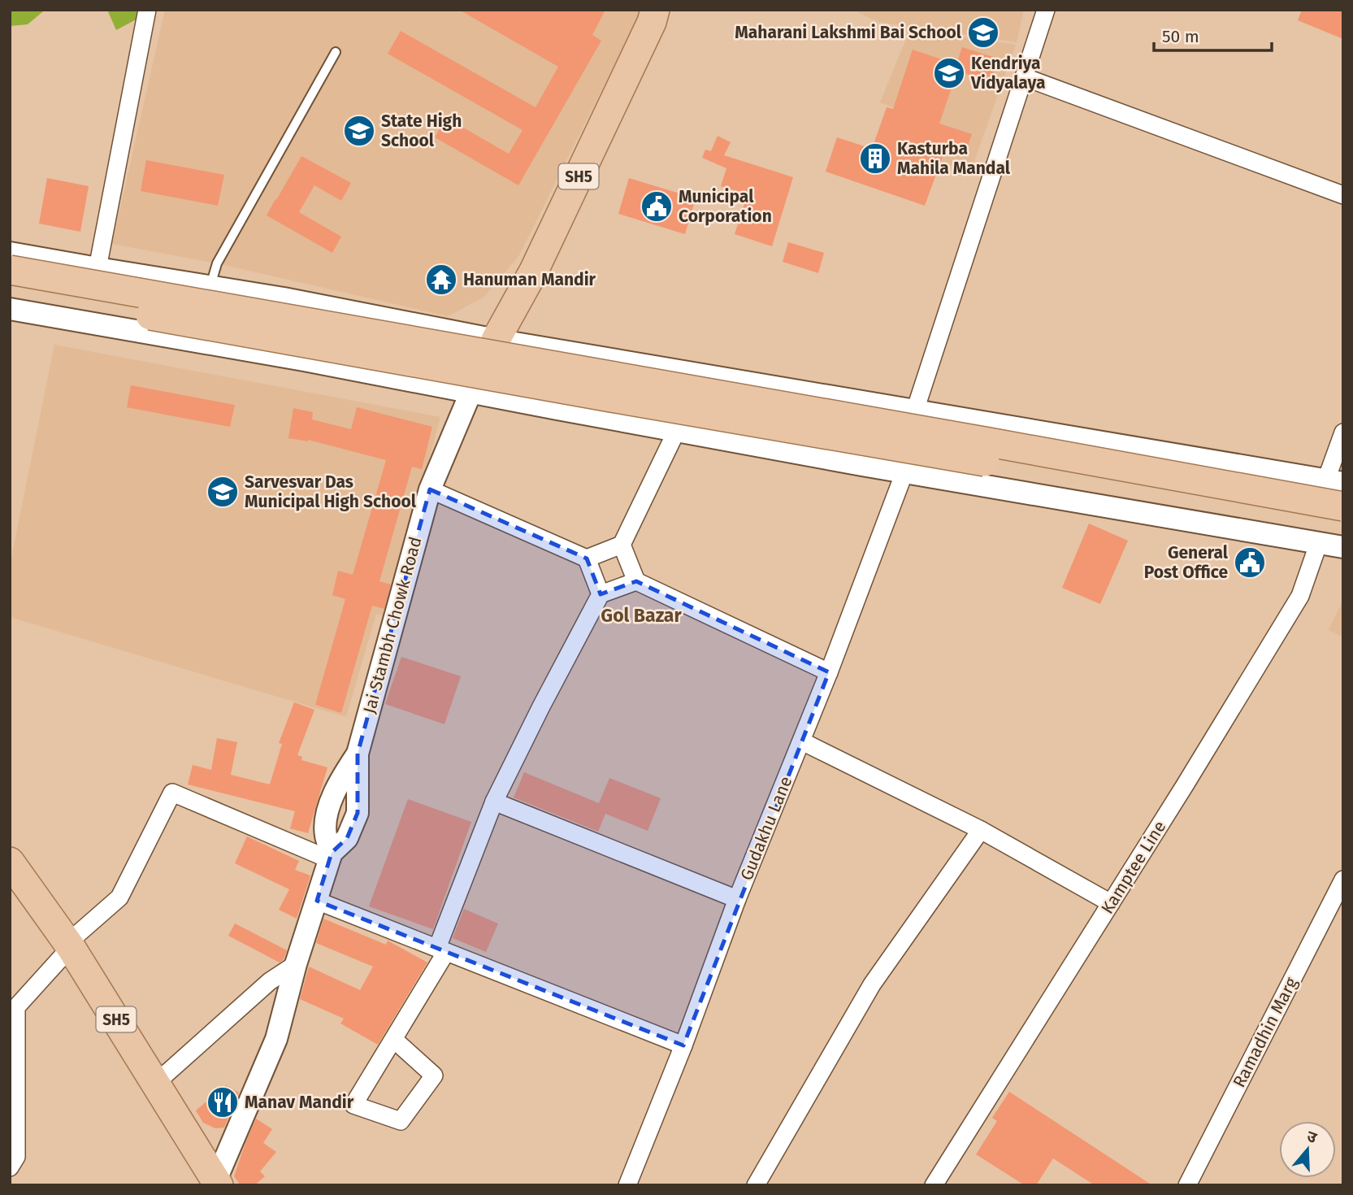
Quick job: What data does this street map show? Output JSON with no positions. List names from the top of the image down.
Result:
{
  "streets": {
    "main road": ["SH5"],
    "street": [
      "Jai Stambh Chowk Road",
      "Gudakhu Lane",
      "Kamptee Line",
      "Ramadhin Marg"
    ]
  },
  "crossings": [
    ["SH5", "Jai Stambh Chowk Road"]
  ],
  "districts": ["Gol Bazar"],
  "places": {
    "school or university": [
      "Maharani Lakshmi Bai School",
      "Kendriya Vidyalaya",
      "State High School",
      "Sarvesvar Das Municipal High School"
    ],
    "building": ["Kasturba Mahila Mandal"],
    "public building": ["Municipal Corporation", "General Post Office"],
    "temple": ["Hanuman Mandir"],
    "restaurant": ["Manav Mandir"]
  },
  "scale_bar": "50 m",
  "north": "top"
}
